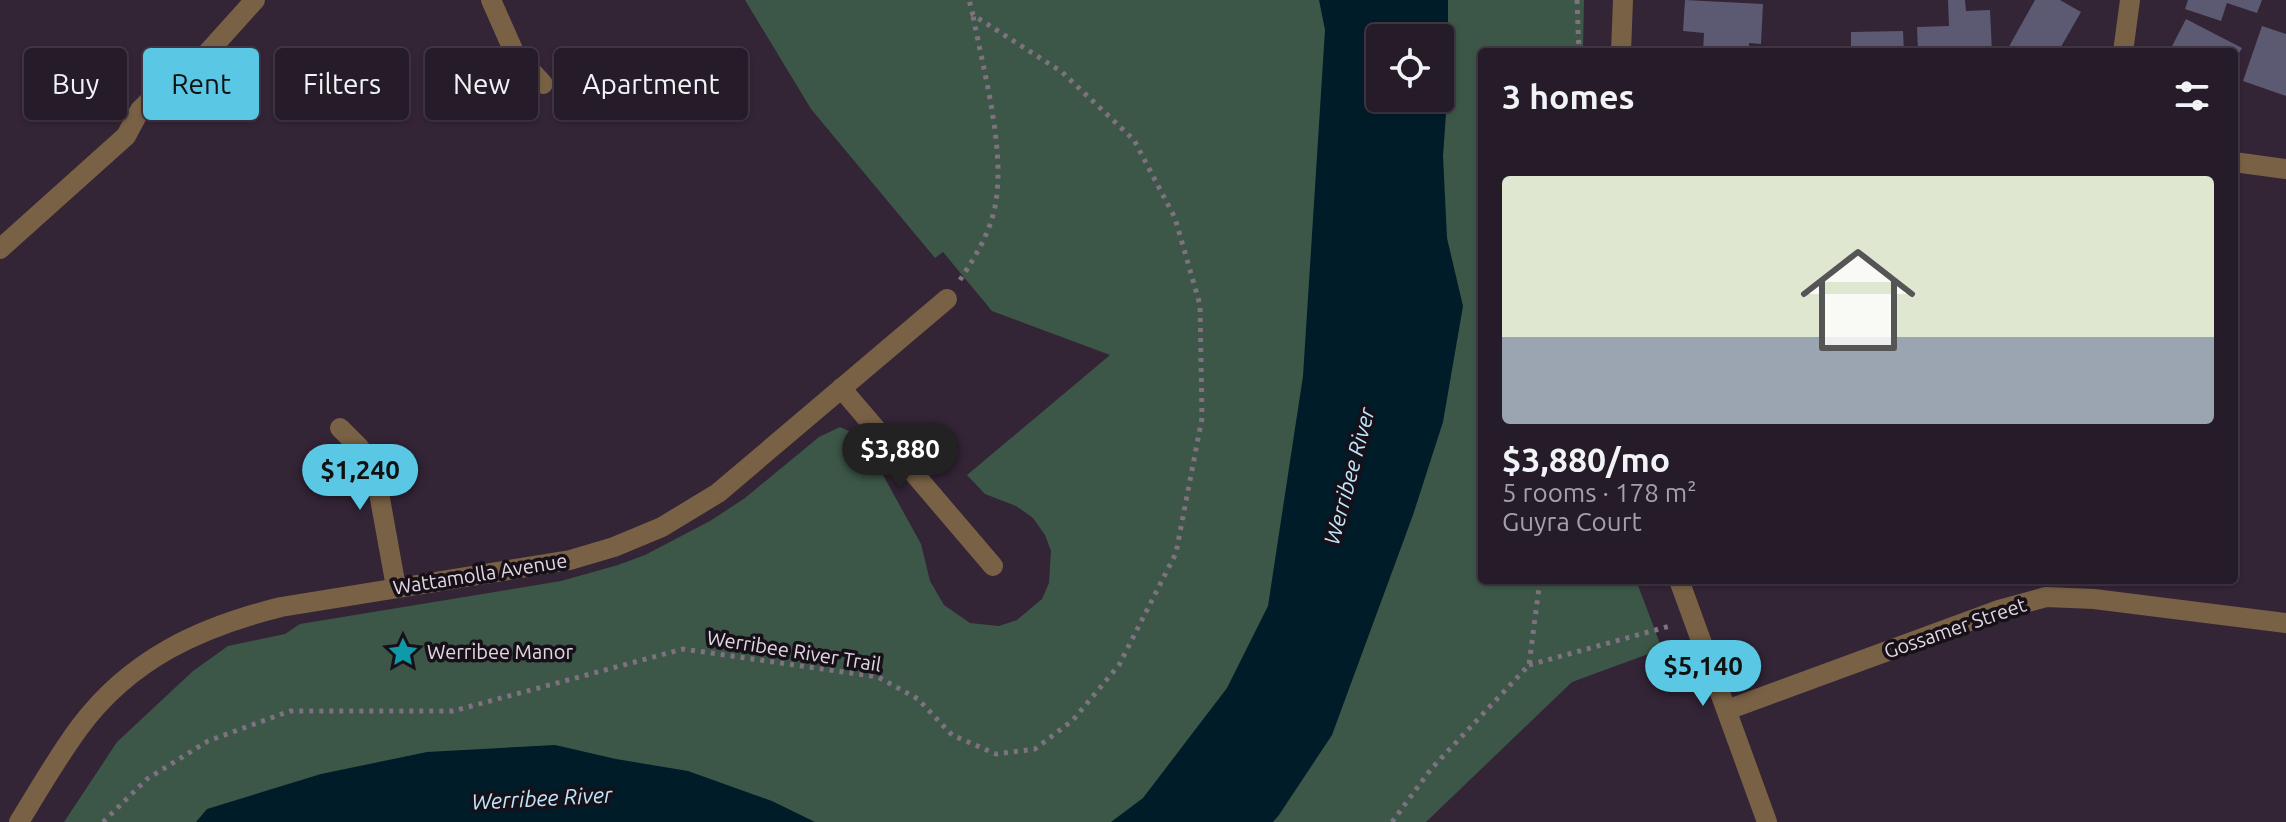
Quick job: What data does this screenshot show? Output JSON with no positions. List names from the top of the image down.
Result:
{
  "streets": {
    "street": ["Wattamolla Avenue", "Gossamer Street"],
    "path": ["Werribee River Trail"]
  },
  "water": ["Werribee River"],
  "places": {
    "place": ["Werribee Manor"]
  },
  "page": {
    "chip": [
      "Buy",
      "Rent",
      "Filters",
      "New",
      "Apartment"
    ],
    "heading": "3 homes",
    "list": [
      {
        "name": "$3,880/mo",
        "note": "5 rooms · 178 m² · Guyra Court"
      }
    ],
    "price": ["$3,880", "$1,240", "$5,140"]
  }
}
